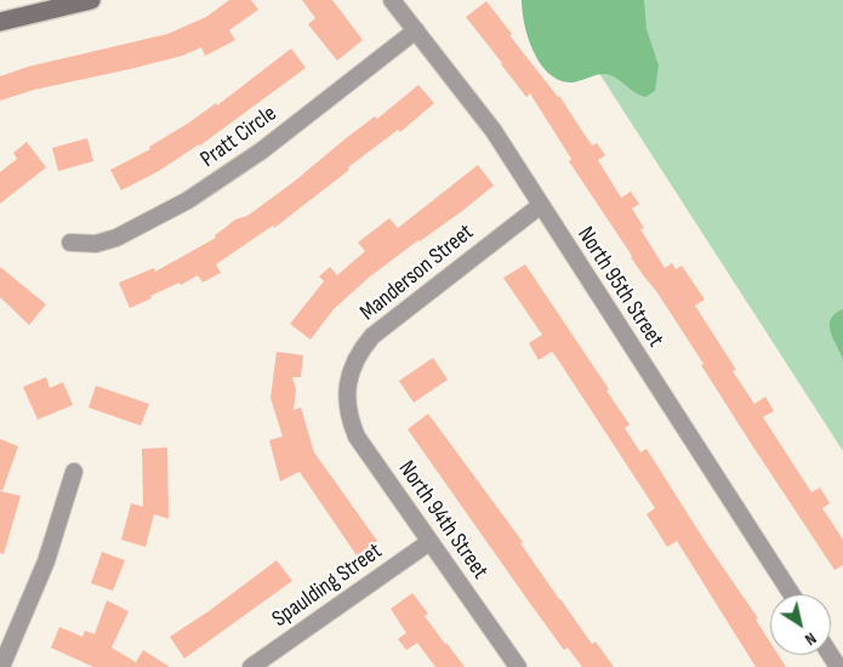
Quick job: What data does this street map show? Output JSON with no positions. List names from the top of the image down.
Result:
{
  "streets": {
    "street": [
      "Pratt Circle",
      "Manderson Street",
      "North 95th Street",
      "North 94th Street",
      "Spaulding Street"
    ]
  },
  "crossings": [
    ["Pratt Circle", "North 95th Street"],
    ["Manderson Street", "North 95th Street"],
    ["Manderson Street", "North 94th Street"],
    ["North 94th Street", "Spaulding Street"]
  ],
  "north": "bottom right"
}
